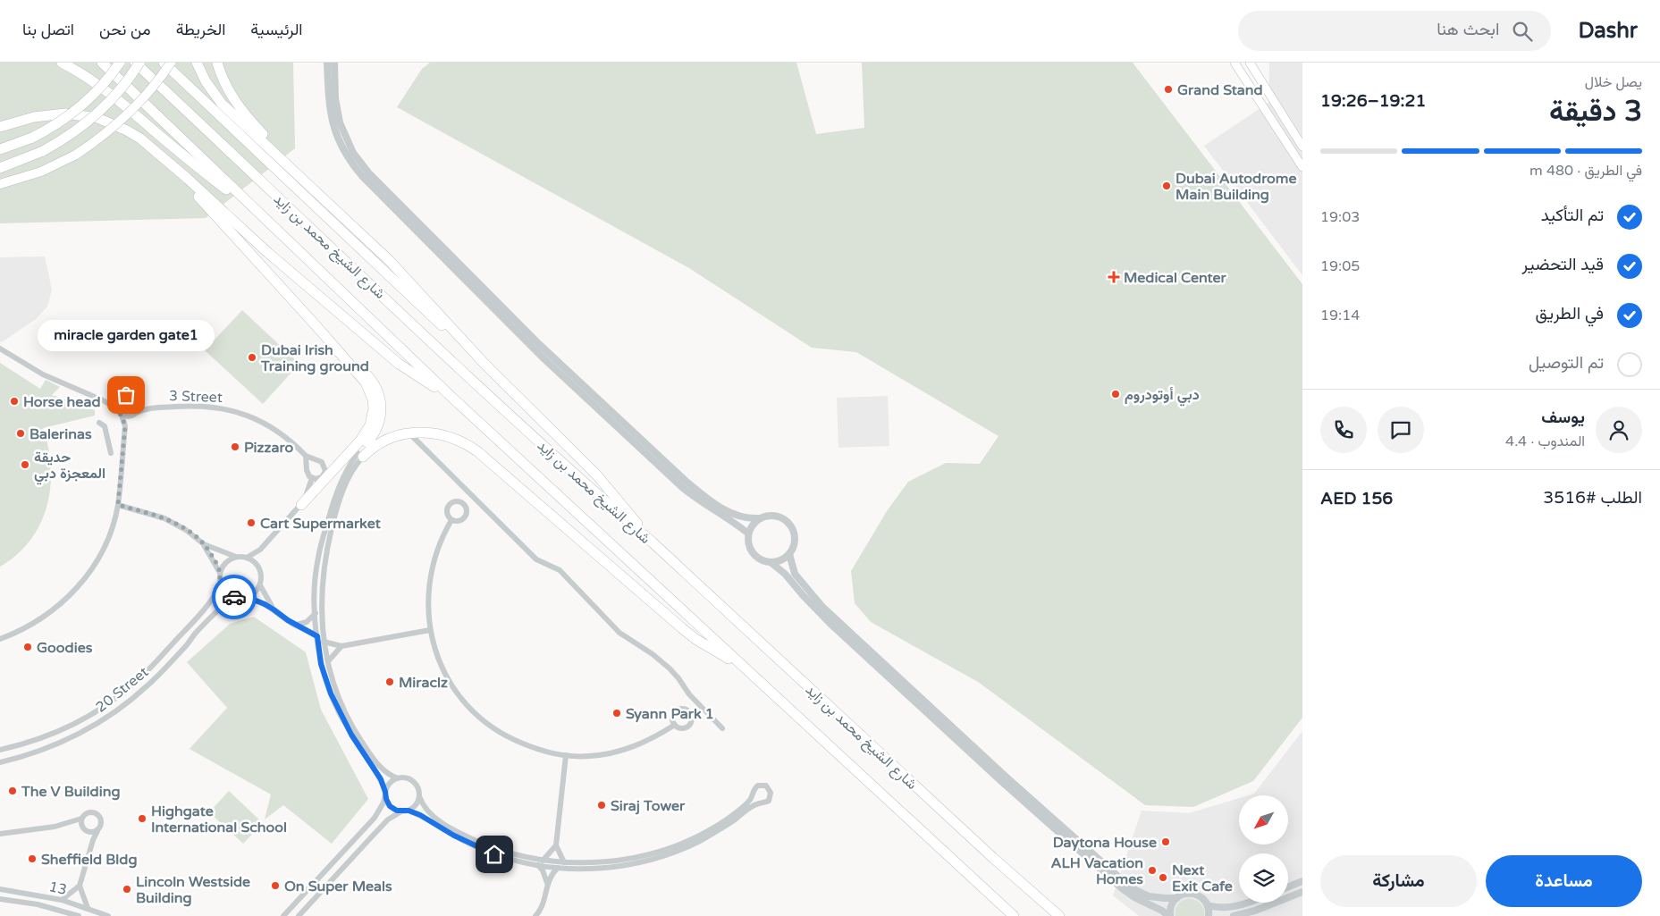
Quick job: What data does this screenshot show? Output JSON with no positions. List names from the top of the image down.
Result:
{
  "streets": {
    "highway": ["شارع الشيخ محمد بن زايد"],
    "street": ["3 Street", "20 Street", "13"]
  },
  "crossings": [
    ["3 Street", "20 Street"]
  ],
  "places": {
    "other": [
      "Grand Stand",
      "Dubai Autodrome Main Building",
      "Dubai Irish Training ground",
      "دبي أوتودروم",
      "miracle garden gate1",
      "Horse head",
      "Balerinas",
      "Pizzaro",
      "حديقة المعجزة دبي",
      "Cart Supermarket",
      "Goodies",
      "Miraclz",
      "Syann Park 1",
      "The V Building",
      "Siraj Tower",
      "Highgate International School",
      "Daytona House",
      "Sheffield Bldg",
      "ALH Vacation Homes",
      "Next Exit Cafe",
      "On Super Meals",
      "Lincoln Westside Building"
    ],
    "health": ["Medical Center"]
  },
  "north": "bottom left",
  "page": {
    "header": "Dashr",
    "search": "ابحث هنا",
    "nav": [
      "الرئيسية",
      "الخريطة",
      "من نحن",
      "اتصل بنا"
    ],
    "heading": ["3 دقيقة", "يصل خلال", "19:21–19:26"],
    "panel": [
      "يوسف",
      "المندوب · 4.4",
      "الطلب #3516",
      "AED 156"
    ],
    "bar": "في الطريق · 480 m",
    "list": [
      ["تم التأكيد", "19:03"],
      ["قيد التحضير", "19:05"],
      ["في الطريق", "19:14"],
      "تم التوصيل"
    ],
    "bubble": "miracle garden gate1",
    "buttons": ["مساعدة", "مشاركة"]
  }
}
